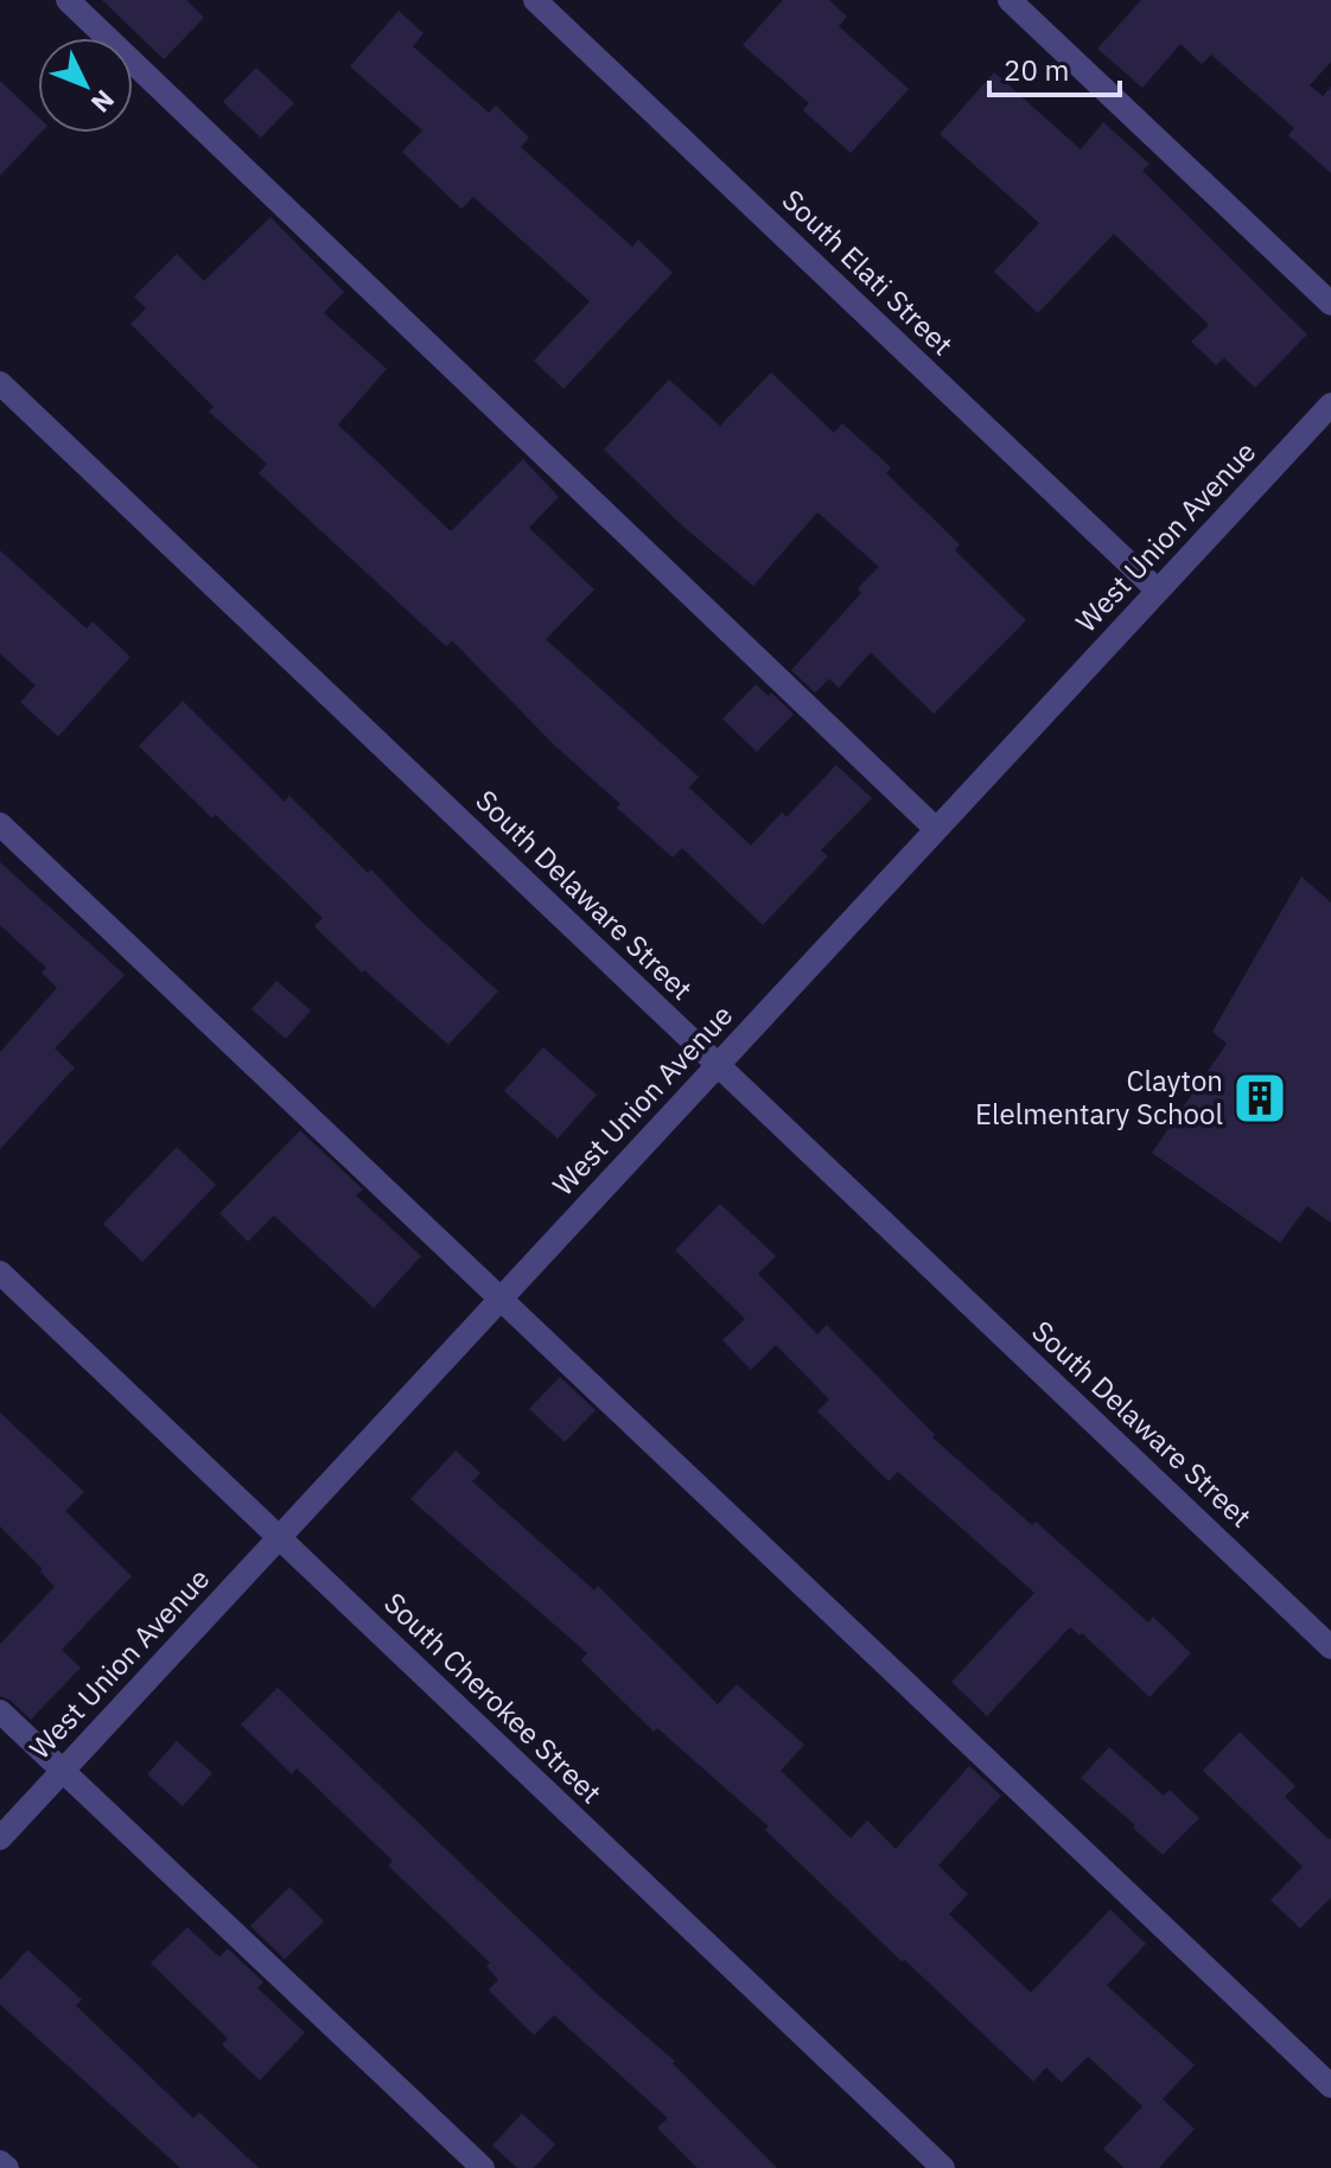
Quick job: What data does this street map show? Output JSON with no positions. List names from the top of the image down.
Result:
{
  "streets": {
    "street": [
      "South Elati Street",
      "West Union Avenue",
      "South Delaware Street",
      "South Cherokee Street"
    ]
  },
  "crossings": [
    ["South Elati Street", "West Union Avenue"],
    ["West Union Avenue", "South Delaware Street"],
    ["West Union Avenue", "South Cherokee Street"]
  ],
  "places": {
    "building": ["Clayton Elelmentary School"]
  },
  "scale_bar": "20 m",
  "north": "bottom right"
}
